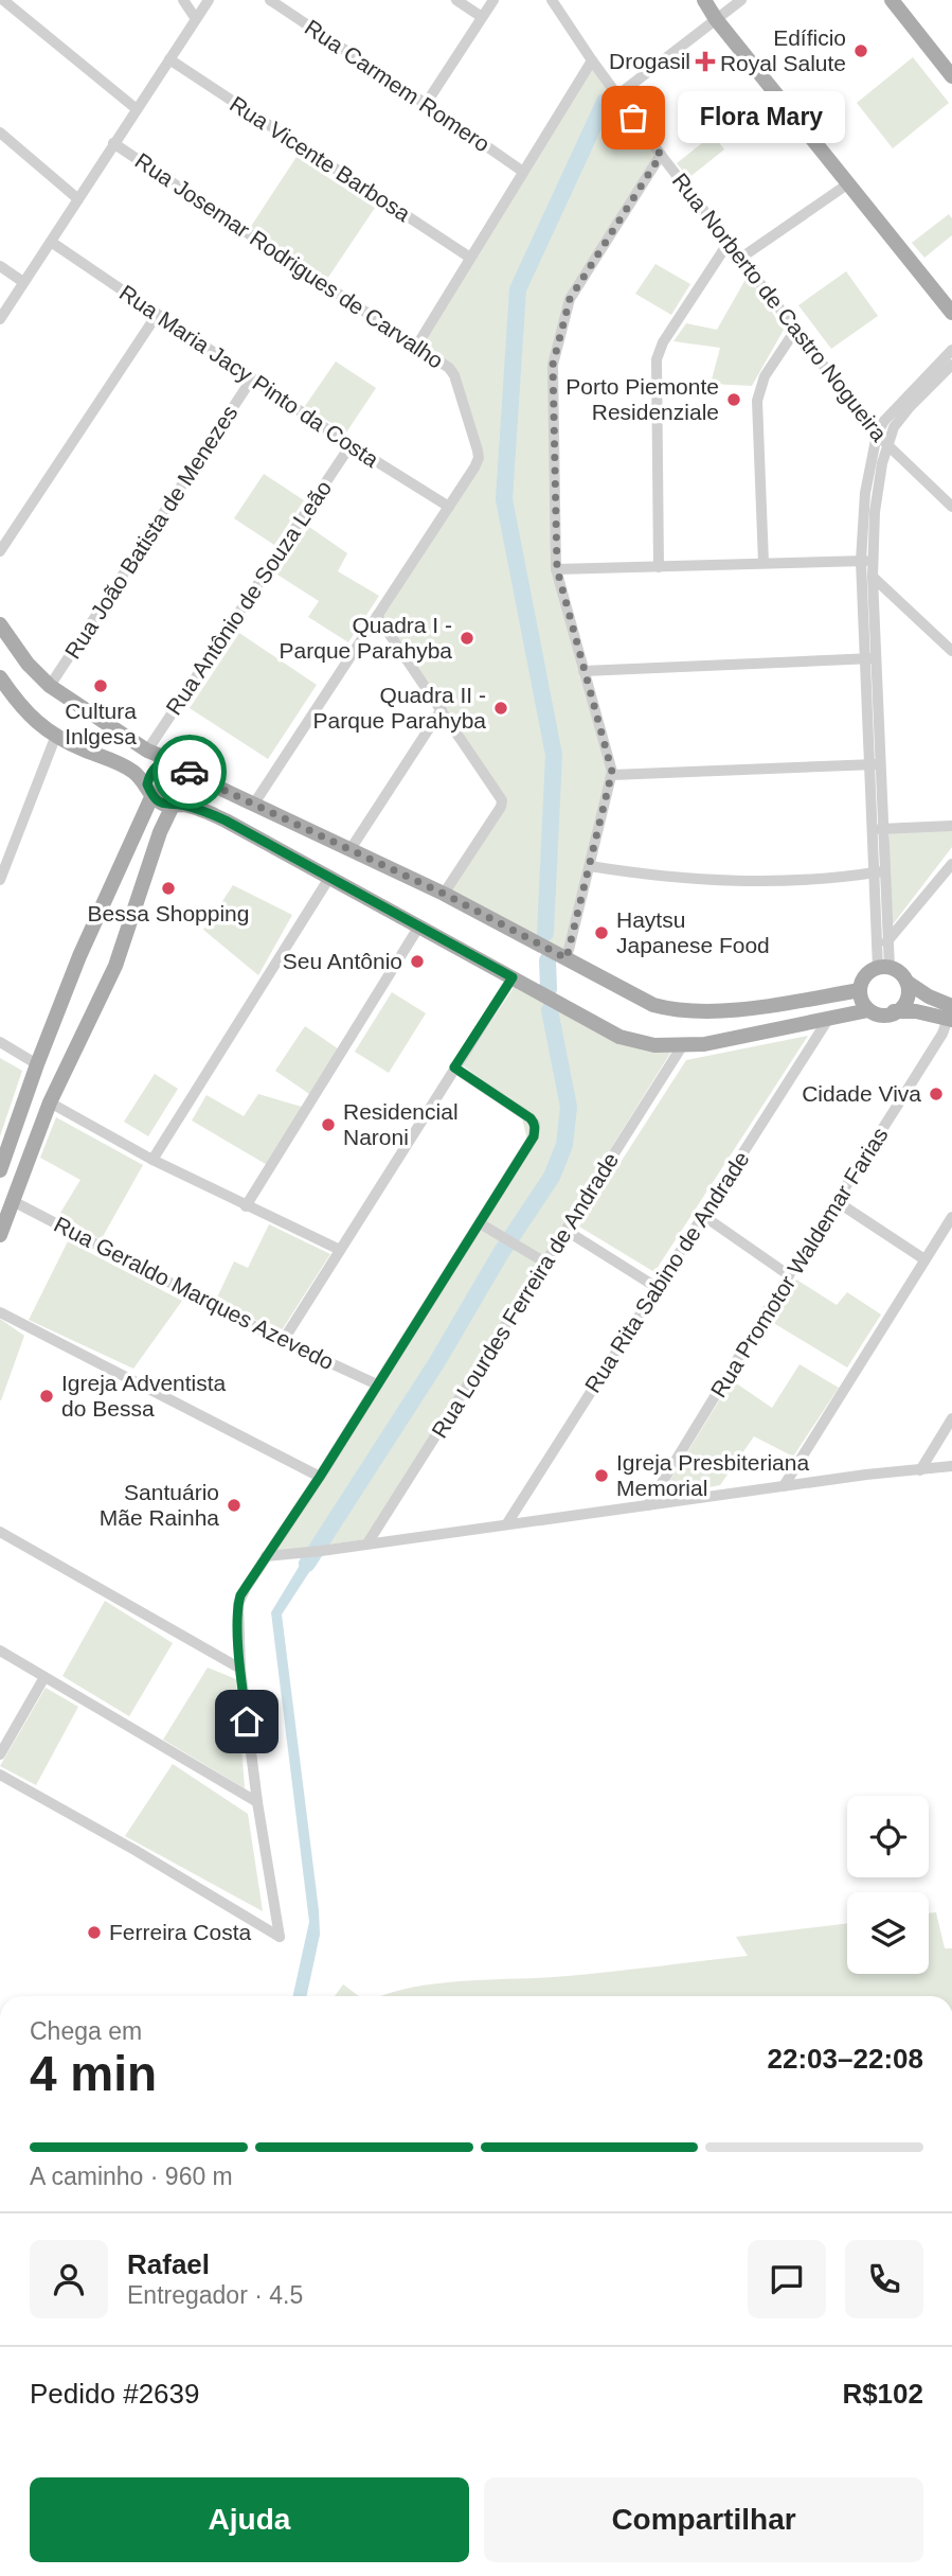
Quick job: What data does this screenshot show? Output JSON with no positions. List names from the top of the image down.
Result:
{
  "streets": {
    "street": [
      "Rua Carmem Romero",
      "Rua Vicente Barbosa",
      "Rua Josemar Rodrigues de Carvalho",
      "Rua Norberto de Castro Nogueira",
      "Rua Maria Jacy Pinto da Costa",
      "Rua João Batista de Menezes",
      "Rua Antônio de Souza Leão",
      "Rua Promotor Waldemar Farias",
      "Rua Rita Sabino de Andrade",
      "Rua Geraldo Marques Azevedo",
      "Rua Lourdes Ferreira de Andrade"
    ]
  },
  "crossings": [
    ["Rua Josemar Rodrigues de Carvalho", "Rua Maria Jacy Pinto da Costa"],
    ["Rua Maria Jacy Pinto da Costa", "Rua João Batista de Menezes"],
    ["Rua Maria Jacy Pinto da Costa", "Rua Antônio de Souza Leão"]
  ],
  "places": {
    "other": [
      "Edíficio Royal Salute",
      "Flora Mary",
      "Porto Piemonte Residenziale",
      "Quadra I - Parque Parahyba",
      "Cultura Inlgesa",
      "Quadra II - Parque Parahyba",
      "Bessa Shopping",
      "Haytsu Japanese Food",
      "Seu Antônio",
      "Cidade Viva",
      "Residencial Naroni",
      "Igreja Adventista do Bessa",
      "Igreja Presbiteriana Memorial",
      "Santuário Mãe Rainha",
      "Ferreira Costa"
    ],
    "health": ["Drogasil"]
  },
  "page": {
    "bubble": "Flora Mary",
    "heading": ["4 min", "Chega em", "22:03–22:08"],
    "panel": [
      "Rafael",
      "Entregador · 4.5",
      "Pedido #2639",
      "R$102"
    ],
    "bar": "A caminho · 960 m",
    "buttons": ["Ajuda", "Compartilhar"]
  }
}
